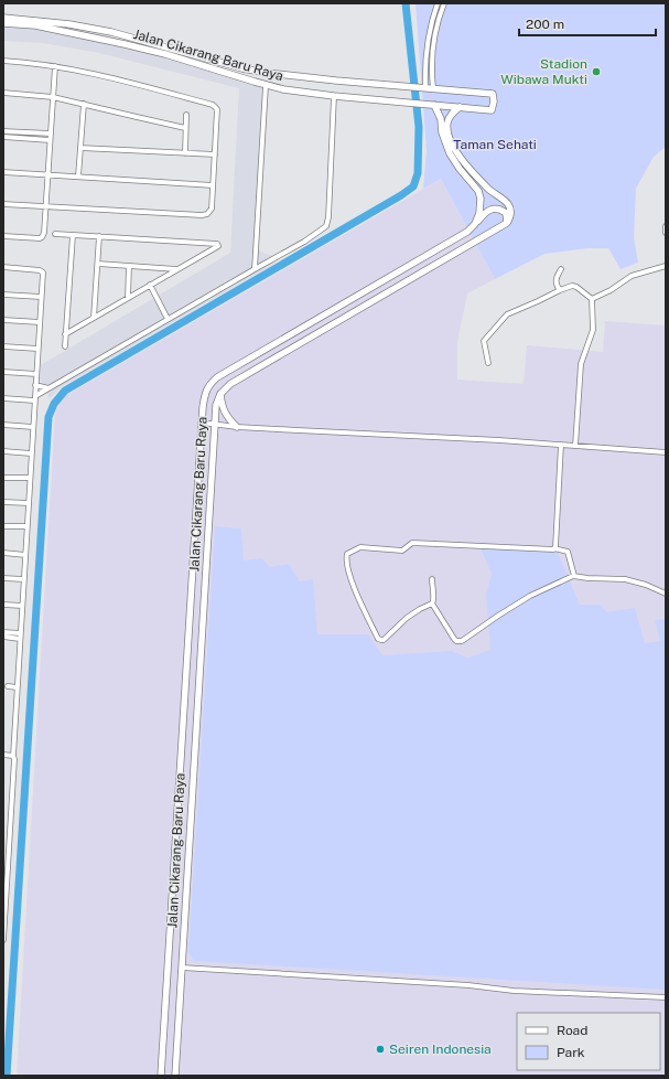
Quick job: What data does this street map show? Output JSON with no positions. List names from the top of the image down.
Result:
{
  "streets": {
    "main road": ["Jalan Cikarang Baru Raya"]
  },
  "parks": ["Taman Sehati"],
  "places": ["Stadion Wibawa Mukti", "Seiren Indonesia"],
  "legend": ["Road", "Park"],
  "scale_bar": "200 m"
}
